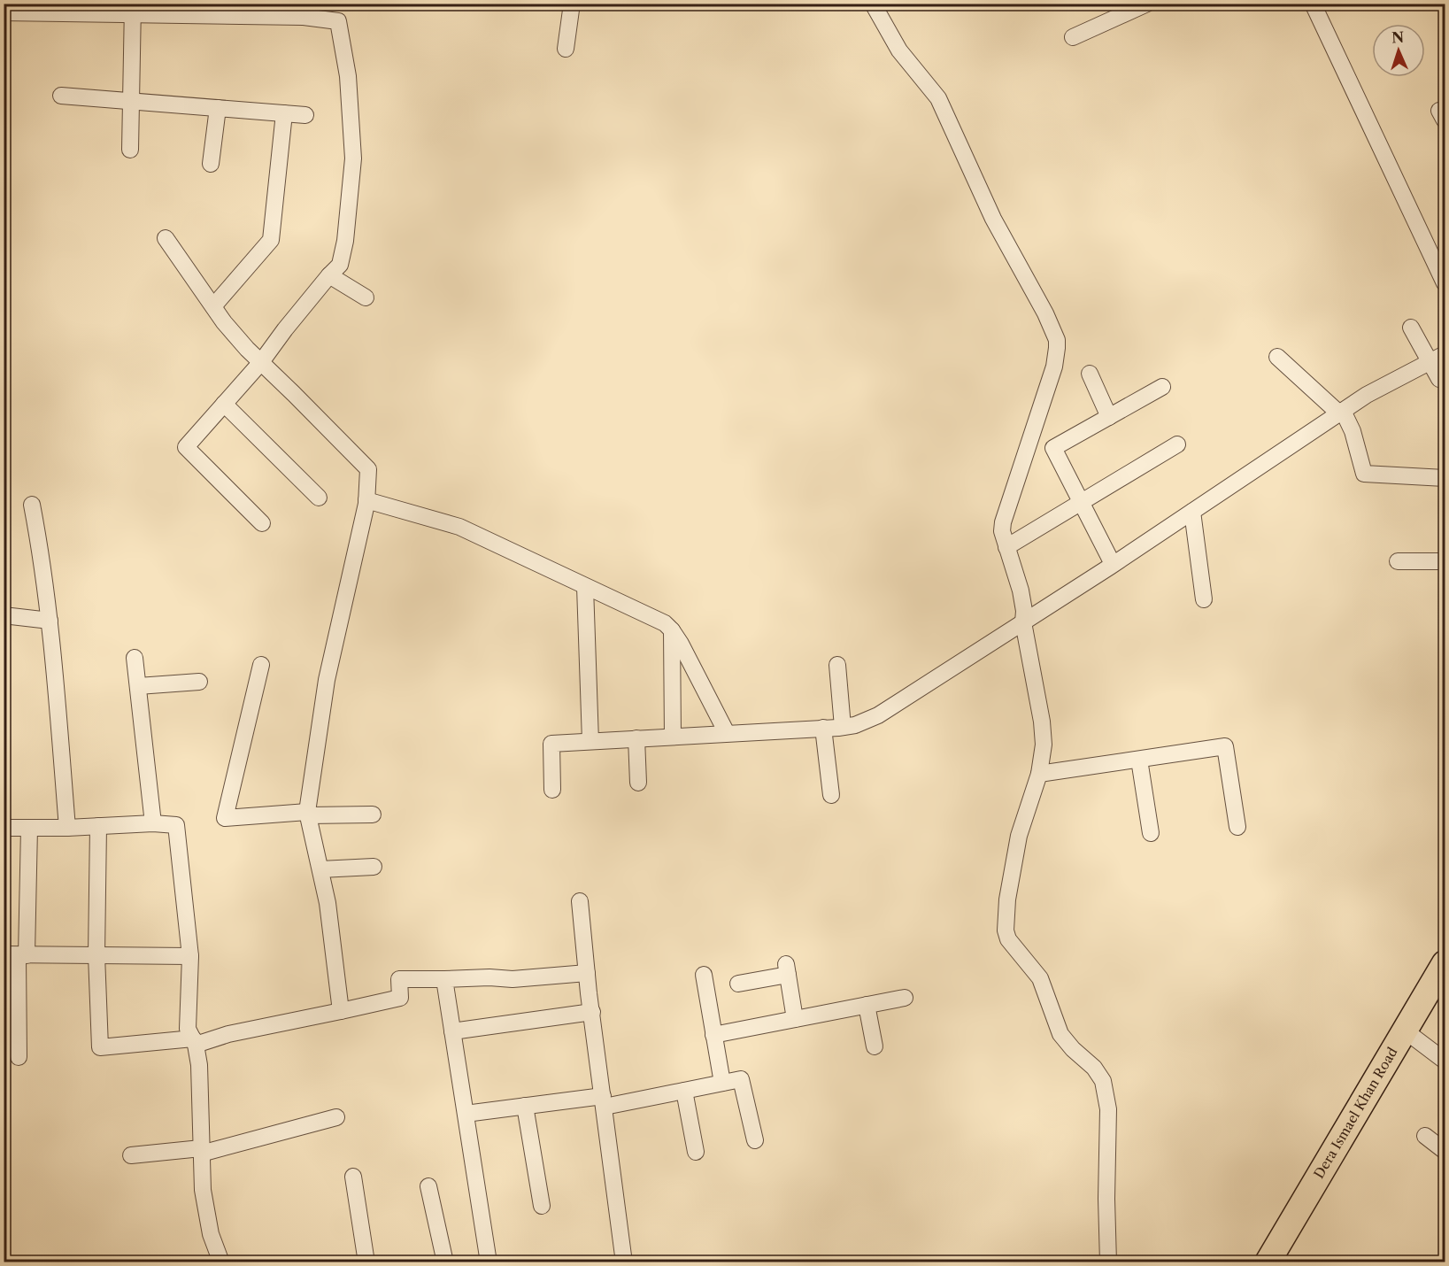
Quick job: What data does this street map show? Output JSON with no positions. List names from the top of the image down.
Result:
{
  "streets": {
    "highway": ["Dera Ismael Khan Road"]
  },
  "north": "top"
}
